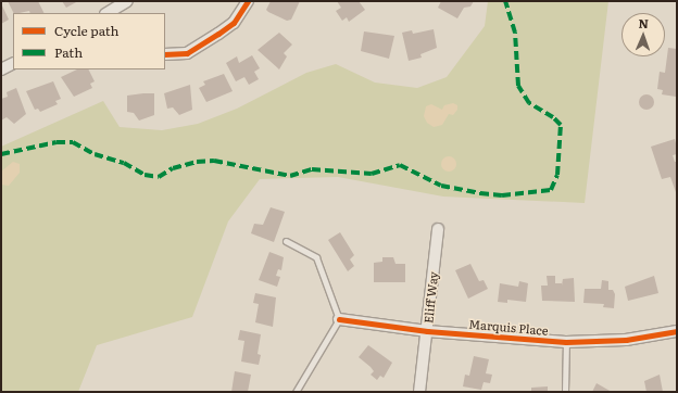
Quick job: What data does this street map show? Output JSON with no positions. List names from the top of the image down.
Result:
{
  "streets": {
    "street": ["Eliff Way", "Marquis Place"]
  },
  "crossings": [
    ["Eliff Way", "Marquis Place"]
  ],
  "legend": ["Cycle path", "Path"],
  "north": "top"
}
